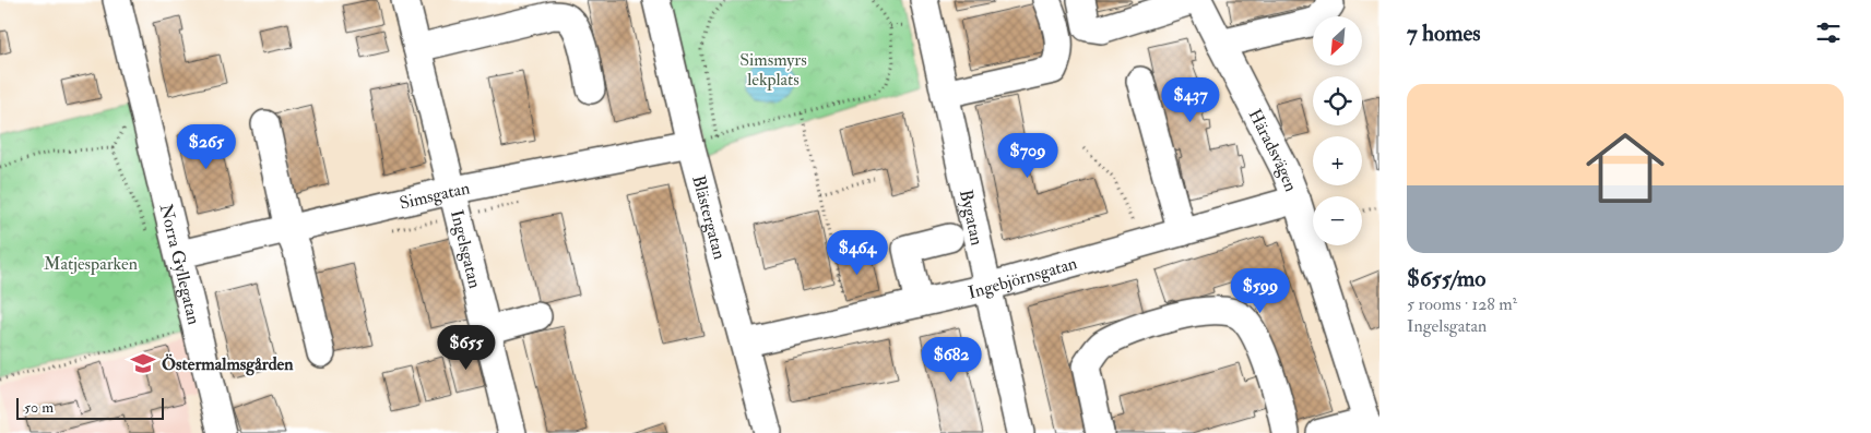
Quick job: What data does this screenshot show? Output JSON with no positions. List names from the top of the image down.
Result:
{
  "streets": {
    "street": [
      "Häradsvägen",
      "Simsgatan",
      "Blästergatan",
      "Bygatan",
      "Ingelsgatan",
      "Norra Gyllegatan",
      "Ingebjörnsgatan"
    ]
  },
  "crossings": [
    ["Häradsvägen", "Ingebjörnsgatan"],
    ["Simsgatan", "Blästergatan"],
    ["Simsgatan", "Ingelsgatan"],
    ["Simsgatan", "Norra Gyllegatan"],
    ["Blästergatan", "Ingebjörnsgatan"],
    ["Bygatan", "Ingebjörnsgatan"]
  ],
  "parks": ["Simsmyrs lekplats", "Matjesparken"],
  "places": {
    "school or university": ["Östermalmsgården"]
  },
  "scale_bar": "50 m",
  "north": "bottom left",
  "page": {
    "heading": "7 homes",
    "map_buttons": ["+", "−"],
    "list": [
      {
        "name": "$655/mo",
        "note": "5 rooms · 128 m² · Ingelsgatan"
      }
    ],
    "price": [
      "$437",
      "$265",
      "$709",
      "$464",
      "$599",
      "$655",
      "$682"
    ],
    "scale": "50 m"
  }
}
